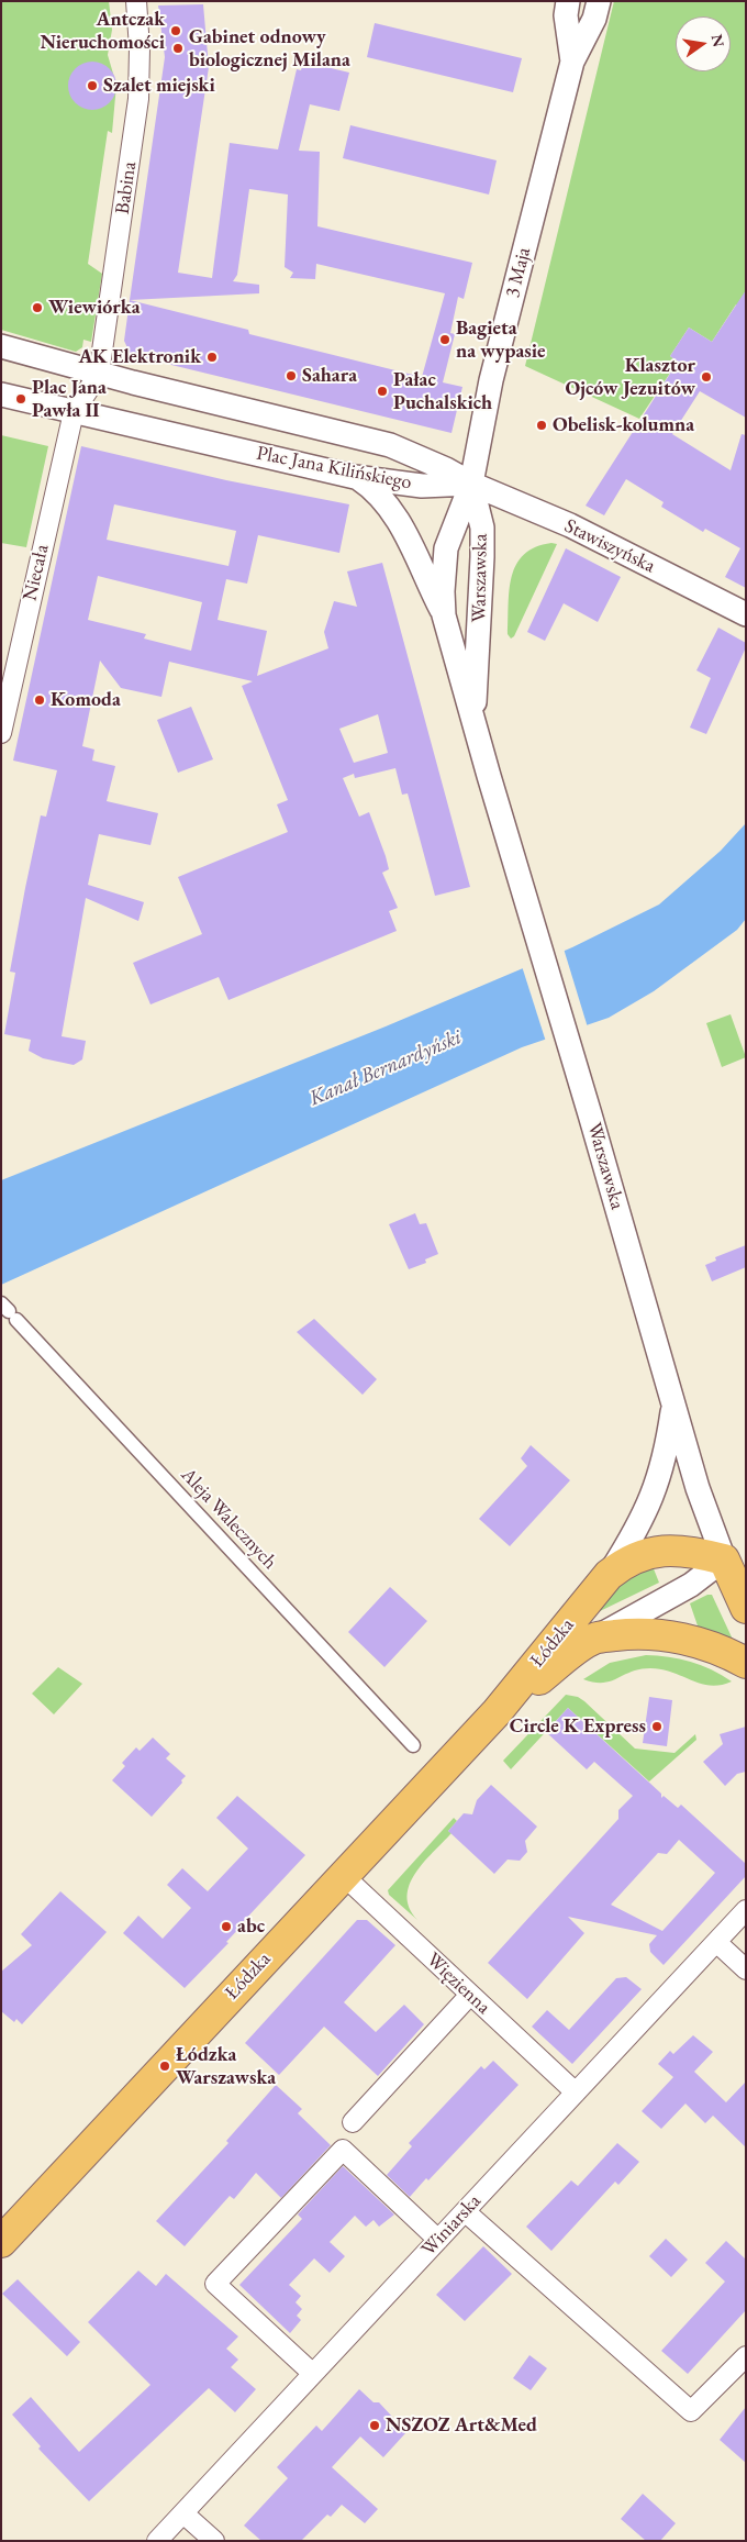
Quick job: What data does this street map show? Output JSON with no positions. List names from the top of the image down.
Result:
{
  "streets": {
    "main road": ["Warszawska", "Łódzka"],
    "street": [
      "Babina",
      "3 Maja",
      "Plac Jana Kilińskiego",
      "Stawiszyńska",
      "Niecała",
      "Aleja Walecznych",
      "Więzienna",
      "Winiarska"
    ]
  },
  "crossings": [
    ["Babina", "Plac Jana Kilińskiego"],
    ["Babina", "Niecała"],
    ["3 Maja", "Plac Jana Kilińskiego"],
    ["3 Maja", "Stawiszyńska"],
    ["3 Maja", "Warszawska"],
    ["Plac Jana Kilińskiego", "Stawiszyńska"],
    ["Plac Jana Kilińskiego", "Niecała"],
    ["Plac Jana Kilińskiego", "Warszawska"],
    ["Stawiszyńska", "Warszawska"],
    ["Warszawska", "Łódzka"],
    ["Łódzka", "Więzienna"],
    ["Więzienna", "Winiarska"]
  ],
  "water": ["Kanał Bernardyński"],
  "places": [
    "Antczak Nieruchomości",
    "Gabinet odnowy biologicznej Milana",
    "Szalet miejski",
    "Wiewiórka",
    "Bagieta na wypasie",
    "AK Elektronik",
    "Sahara",
    "Klasztor Ojców Jezuitów",
    "Pałac Puchalskich",
    "Plac Jana Pawła II",
    "Obelisk-kolumna",
    "Komoda",
    "Circle K Express",
    "abc",
    "Łódzka Warszawska",
    "NSZOZ Art&Med"
  ],
  "north": "right"
}
